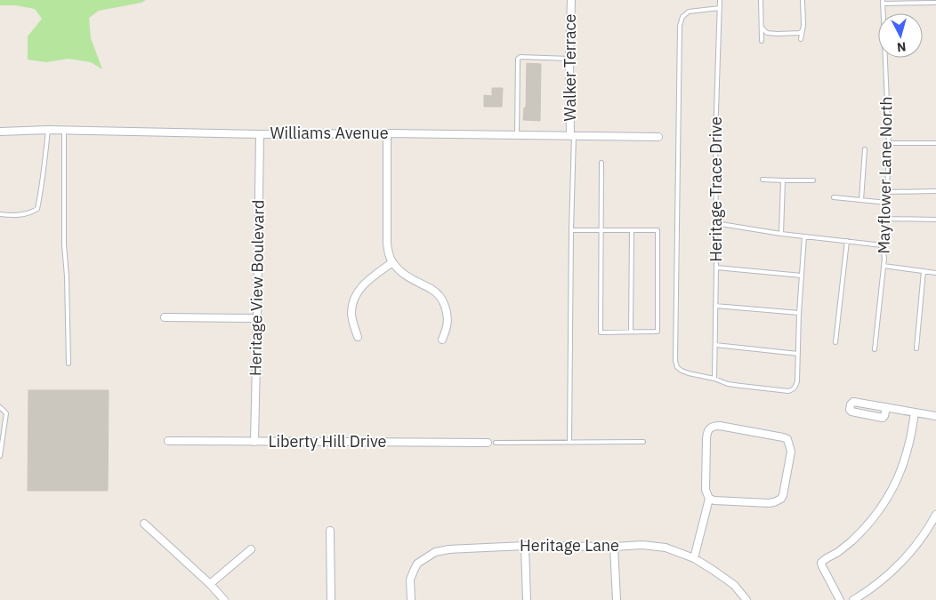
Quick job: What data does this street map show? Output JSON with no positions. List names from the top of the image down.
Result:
{
  "streets": {
    "street": [
      "Walker Terrace",
      "Williams Avenue",
      "Heritage View Boulevard",
      "Liberty Hill Drive",
      "Heritage Lane"
    ],
    "lane": ["Mayflower Lane North", "Heritage Trace Drive"]
  },
  "crossings": [
    ["Walker Terrace", "Williams Avenue"],
    ["Williams Avenue", "Heritage View Boulevard"],
    ["Heritage View Boulevard", "Liberty Hill Drive"]
  ],
  "north": "bottom"
}
